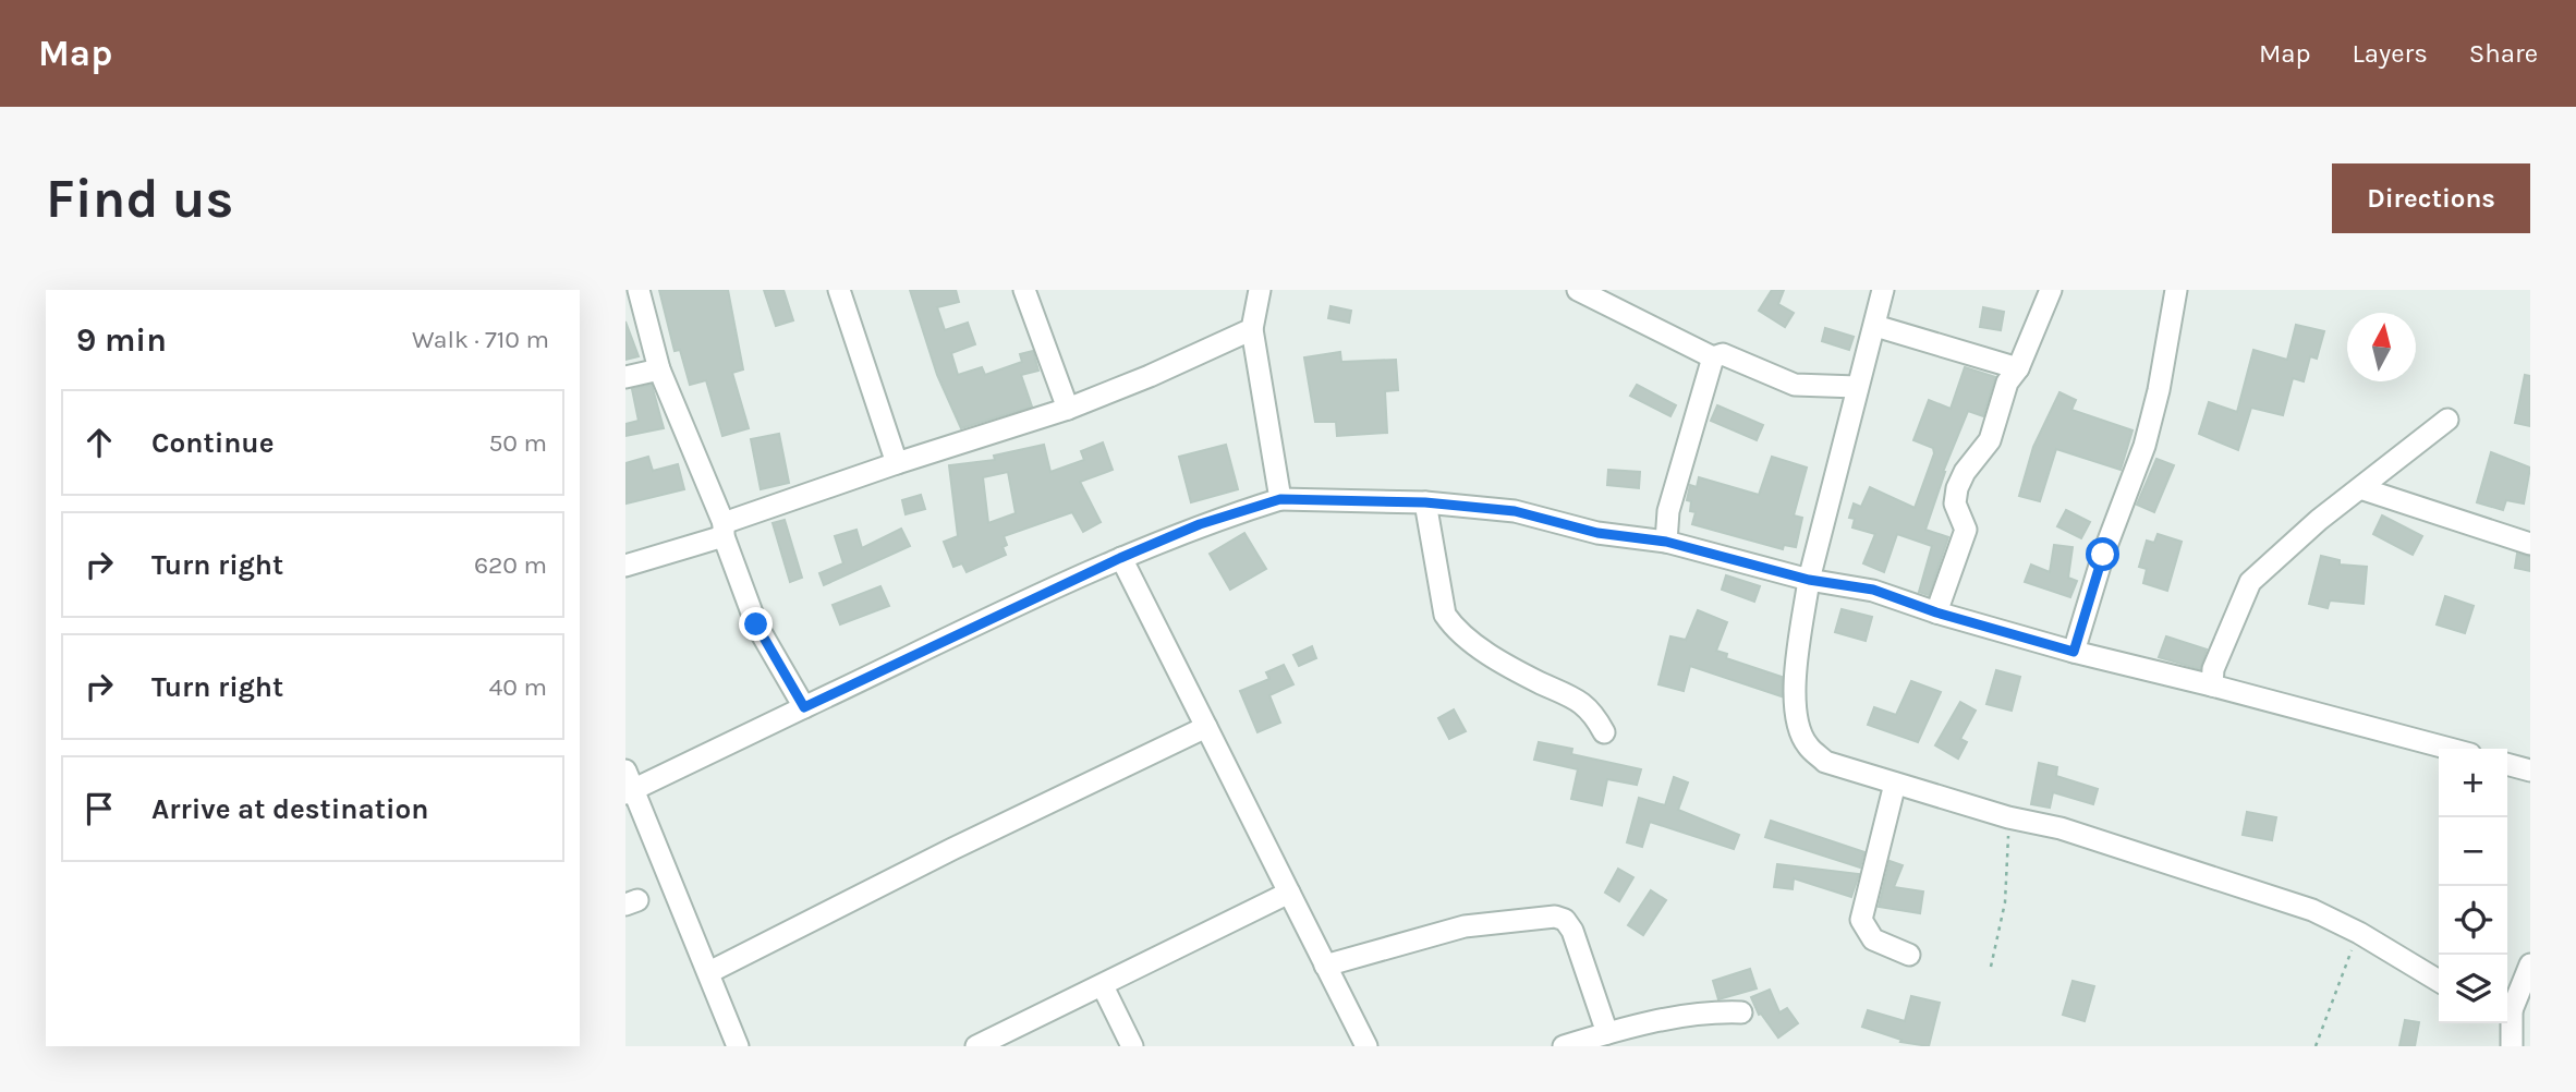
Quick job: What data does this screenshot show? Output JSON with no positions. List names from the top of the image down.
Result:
{
  "north": "top",
  "page": {
    "header": "Map",
    "nav": ["Map", "Layers", "Share"],
    "buttons": "Directions",
    "title": "Find us",
    "heading": ["9 min", "Walk · 710 m"],
    "list": [
      ["Continue", "50 m"],
      ["Turn right", "620 m"],
      ["Turn right", "40 m"],
      "Arrive at destination"
    ],
    "map_buttons": ["+", "−"]
  }
}
